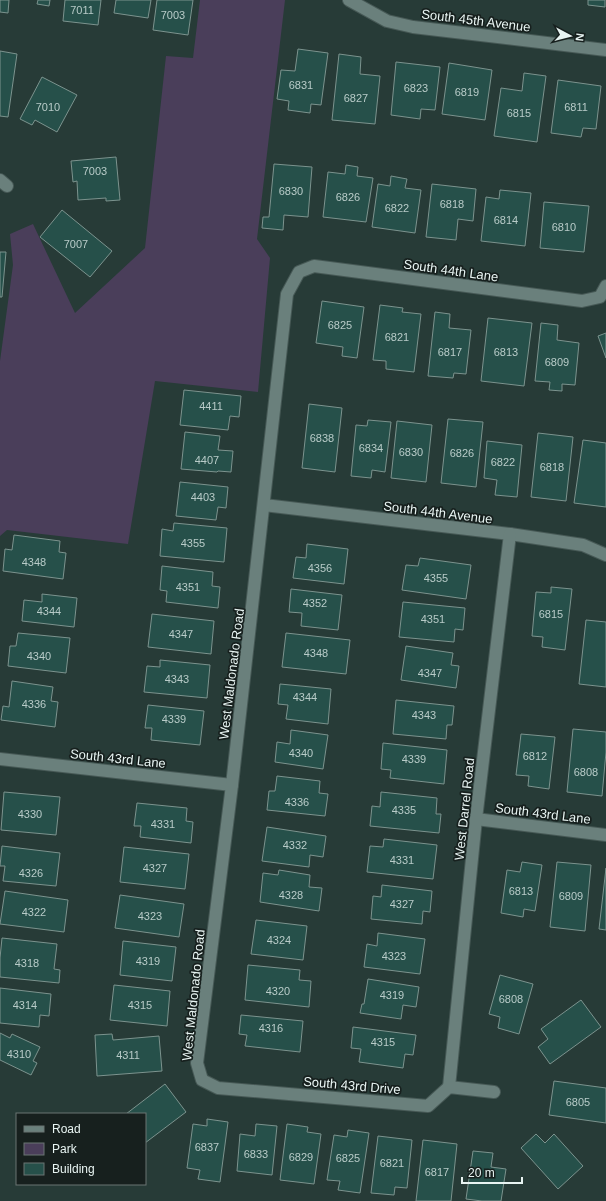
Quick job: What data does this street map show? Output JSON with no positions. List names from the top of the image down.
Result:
{
  "streets": {
    "street": [
      "South 45th Avenue",
      "South 44th Lane",
      "South 44th Avenue",
      "West Maldonado Road",
      "South 43rd Lane",
      "West Darrel Road",
      "South 43rd Drive"
    ]
  },
  "crossings": [
    ["South 44th Lane", "West Maldonado Road"],
    ["South 44th Avenue", "West Maldonado Road"],
    ["South 44th Avenue", "West Darrel Road"],
    ["West Maldonado Road", "South 43rd Lane"],
    ["West Maldonado Road", "South 43rd Drive"],
    ["South 43rd Lane", "West Darrel Road"],
    ["West Darrel Road", "South 43rd Drive"]
  ],
  "house_numbers": [
    "7011",
    "7003",
    "6831",
    "6823",
    "6819",
    "6827",
    "7010",
    "6811",
    "6815",
    "7003",
    "6830",
    "6826",
    "6818",
    "6822",
    "6814",
    "6810",
    "7007",
    "6825",
    "6821",
    "6817",
    "6813",
    "6809",
    "4411",
    "6838",
    "6834",
    "6830",
    "6826",
    "4407",
    "6822",
    "6818",
    "4403",
    "4355",
    "4348",
    "4356",
    "4355",
    "4351",
    "4352",
    "4344",
    "6815",
    "4351",
    "4347",
    "4348",
    "4340",
    "4347",
    "4343",
    "4344",
    "4336",
    "4343",
    "4339",
    "4340",
    "6812",
    "4339",
    "6808",
    "4336",
    "4335",
    "4330",
    "4331",
    "4332",
    "4331",
    "4327",
    "4326",
    "6813",
    "4328",
    "6809",
    "4327",
    "4322",
    "4323",
    "4324",
    "4323",
    "4319",
    "4318",
    "4320",
    "4319",
    "6808",
    "4314",
    "4315",
    "4316",
    "4315",
    "4310",
    "4311",
    "6805",
    "6837",
    "6833",
    "6829",
    "6825",
    "6821",
    "6817"
  ],
  "legend": ["Road", "Park", "Building"],
  "scale_bar": "20 m",
  "north": "right"
}
